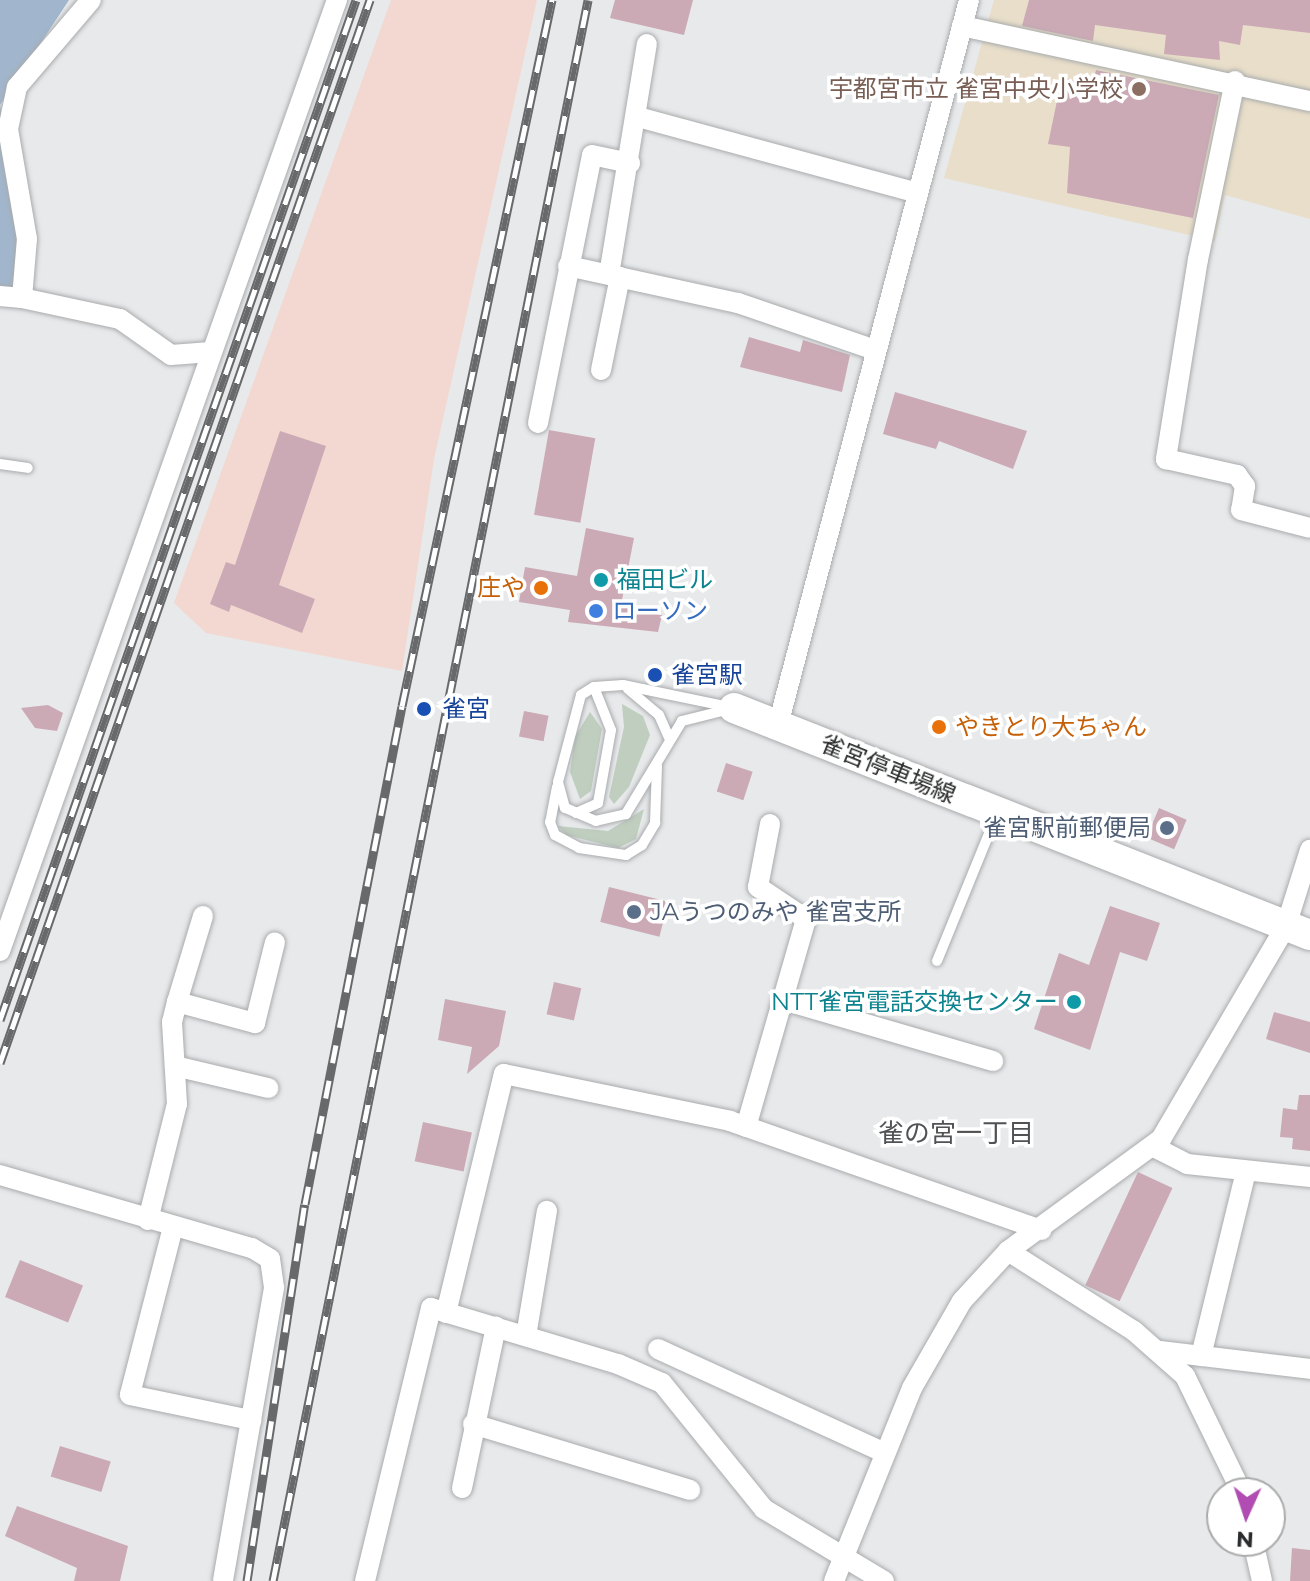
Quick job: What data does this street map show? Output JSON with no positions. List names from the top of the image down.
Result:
{
  "streets": {
    "main road": ["雀宮停車場線"]
  },
  "districts": ["雀の宮一丁目"],
  "places": [
    "宇都宮市立 雀宮中央小学校",
    "福田ビル",
    "庄や",
    "ローソン",
    "雀宮駅",
    "雀宮",
    "やきとり大ちゃん",
    "雀宮駅前郵便局",
    "JAうつのみや 雀宮支所",
    "NTT雀宮電話交換センター"
  ],
  "north": "bottom"
}
